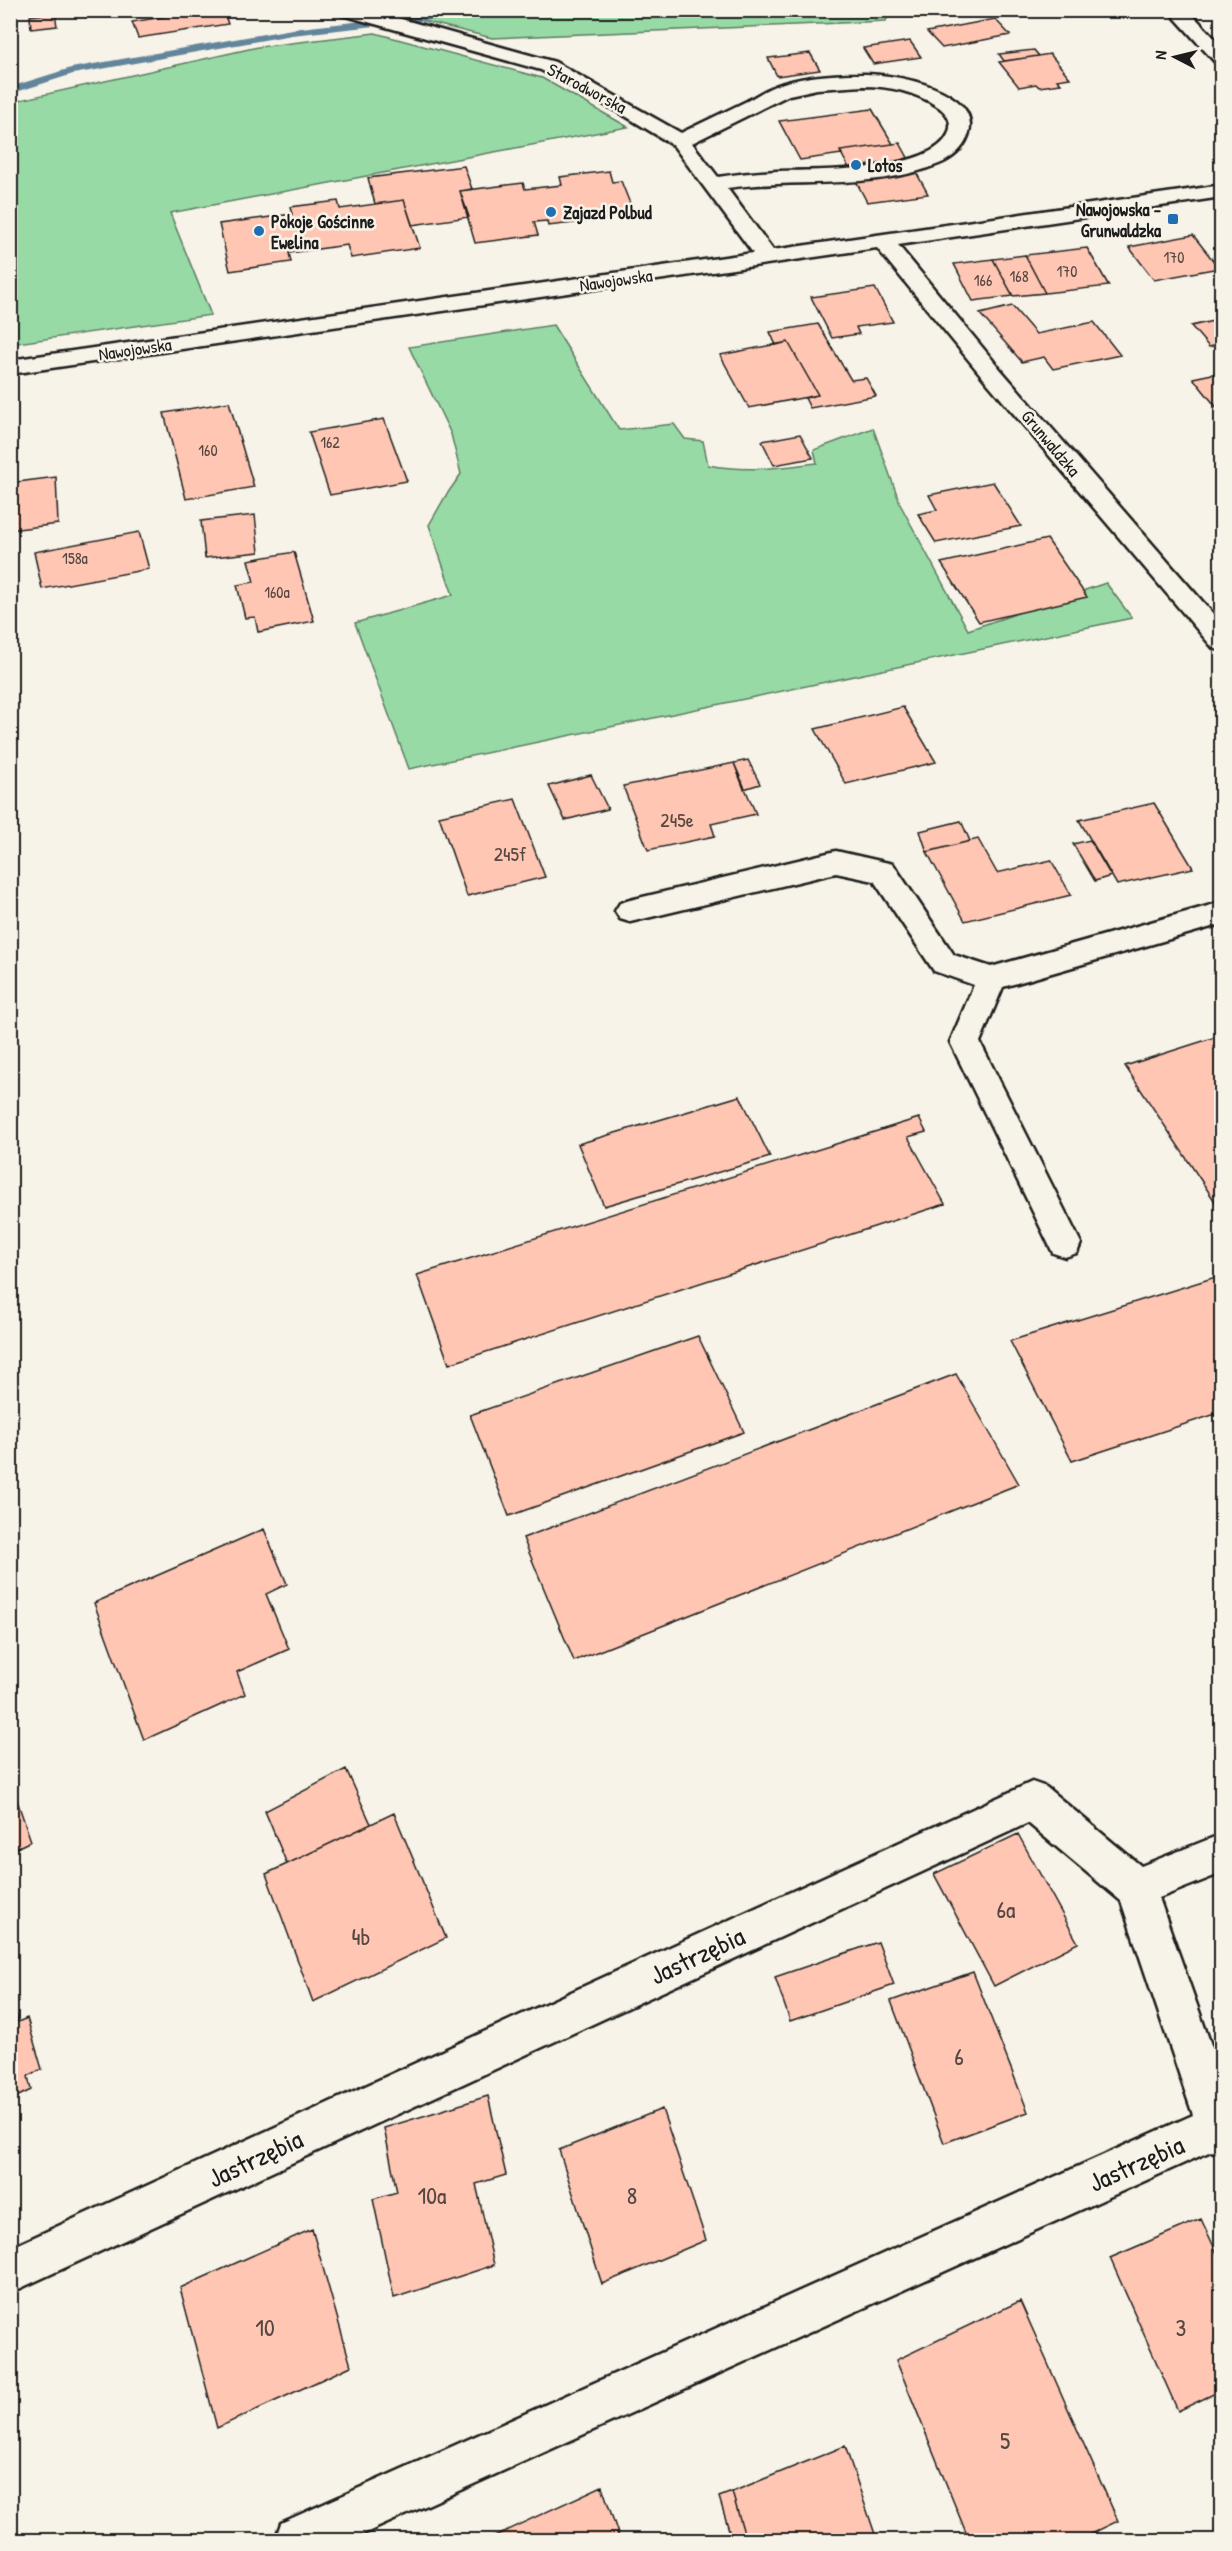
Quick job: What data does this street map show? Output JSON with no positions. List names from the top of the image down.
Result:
{
  "streets": {
    "street": [
      "Starodworska",
      "Nawojowska",
      "Grunwaldzka",
      "Jastrzębia"
    ]
  },
  "crossings": [
    ["Starodworska", "Nawojowska"],
    ["Nawojowska", "Grunwaldzka"]
  ],
  "places": {
    "other": ["Lotos", "Zajazd Polbud", "Pokoje Gościnne Ewelina"],
    "transit": ["Nawojowska - Grunwaldzka"]
  },
  "house_numbers": [
    "170",
    "170",
    "168",
    "166",
    "162",
    "160",
    "158a",
    "160a",
    "245e",
    "245f",
    "6a",
    "4b",
    "6",
    "10a",
    "8",
    "10",
    "3",
    "5"
  ],
  "north": "left"
}
